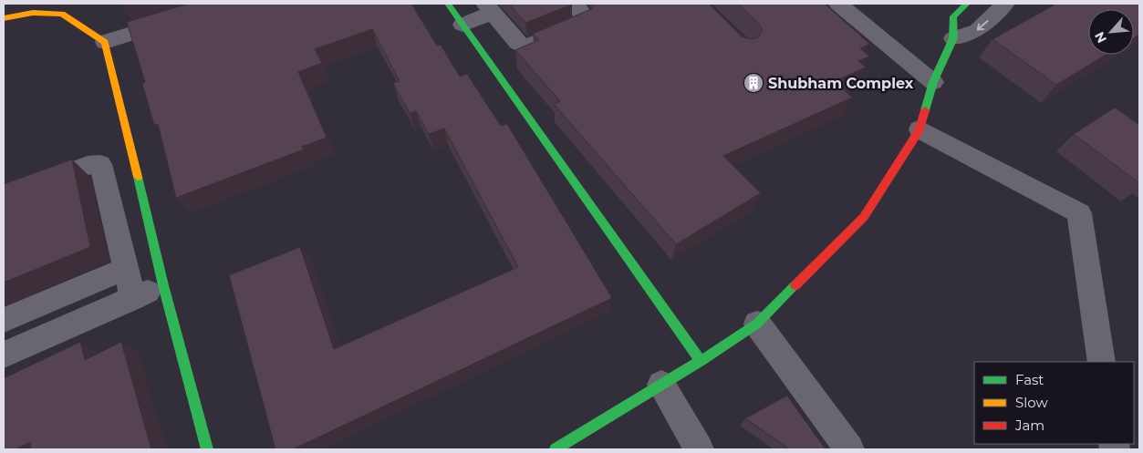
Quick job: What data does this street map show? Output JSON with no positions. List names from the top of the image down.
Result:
{
  "places": {
    "building": ["Shubham Complex"]
  },
  "legend": ["Fast", "Slow", "Jam"],
  "north": "bottom left"
}
